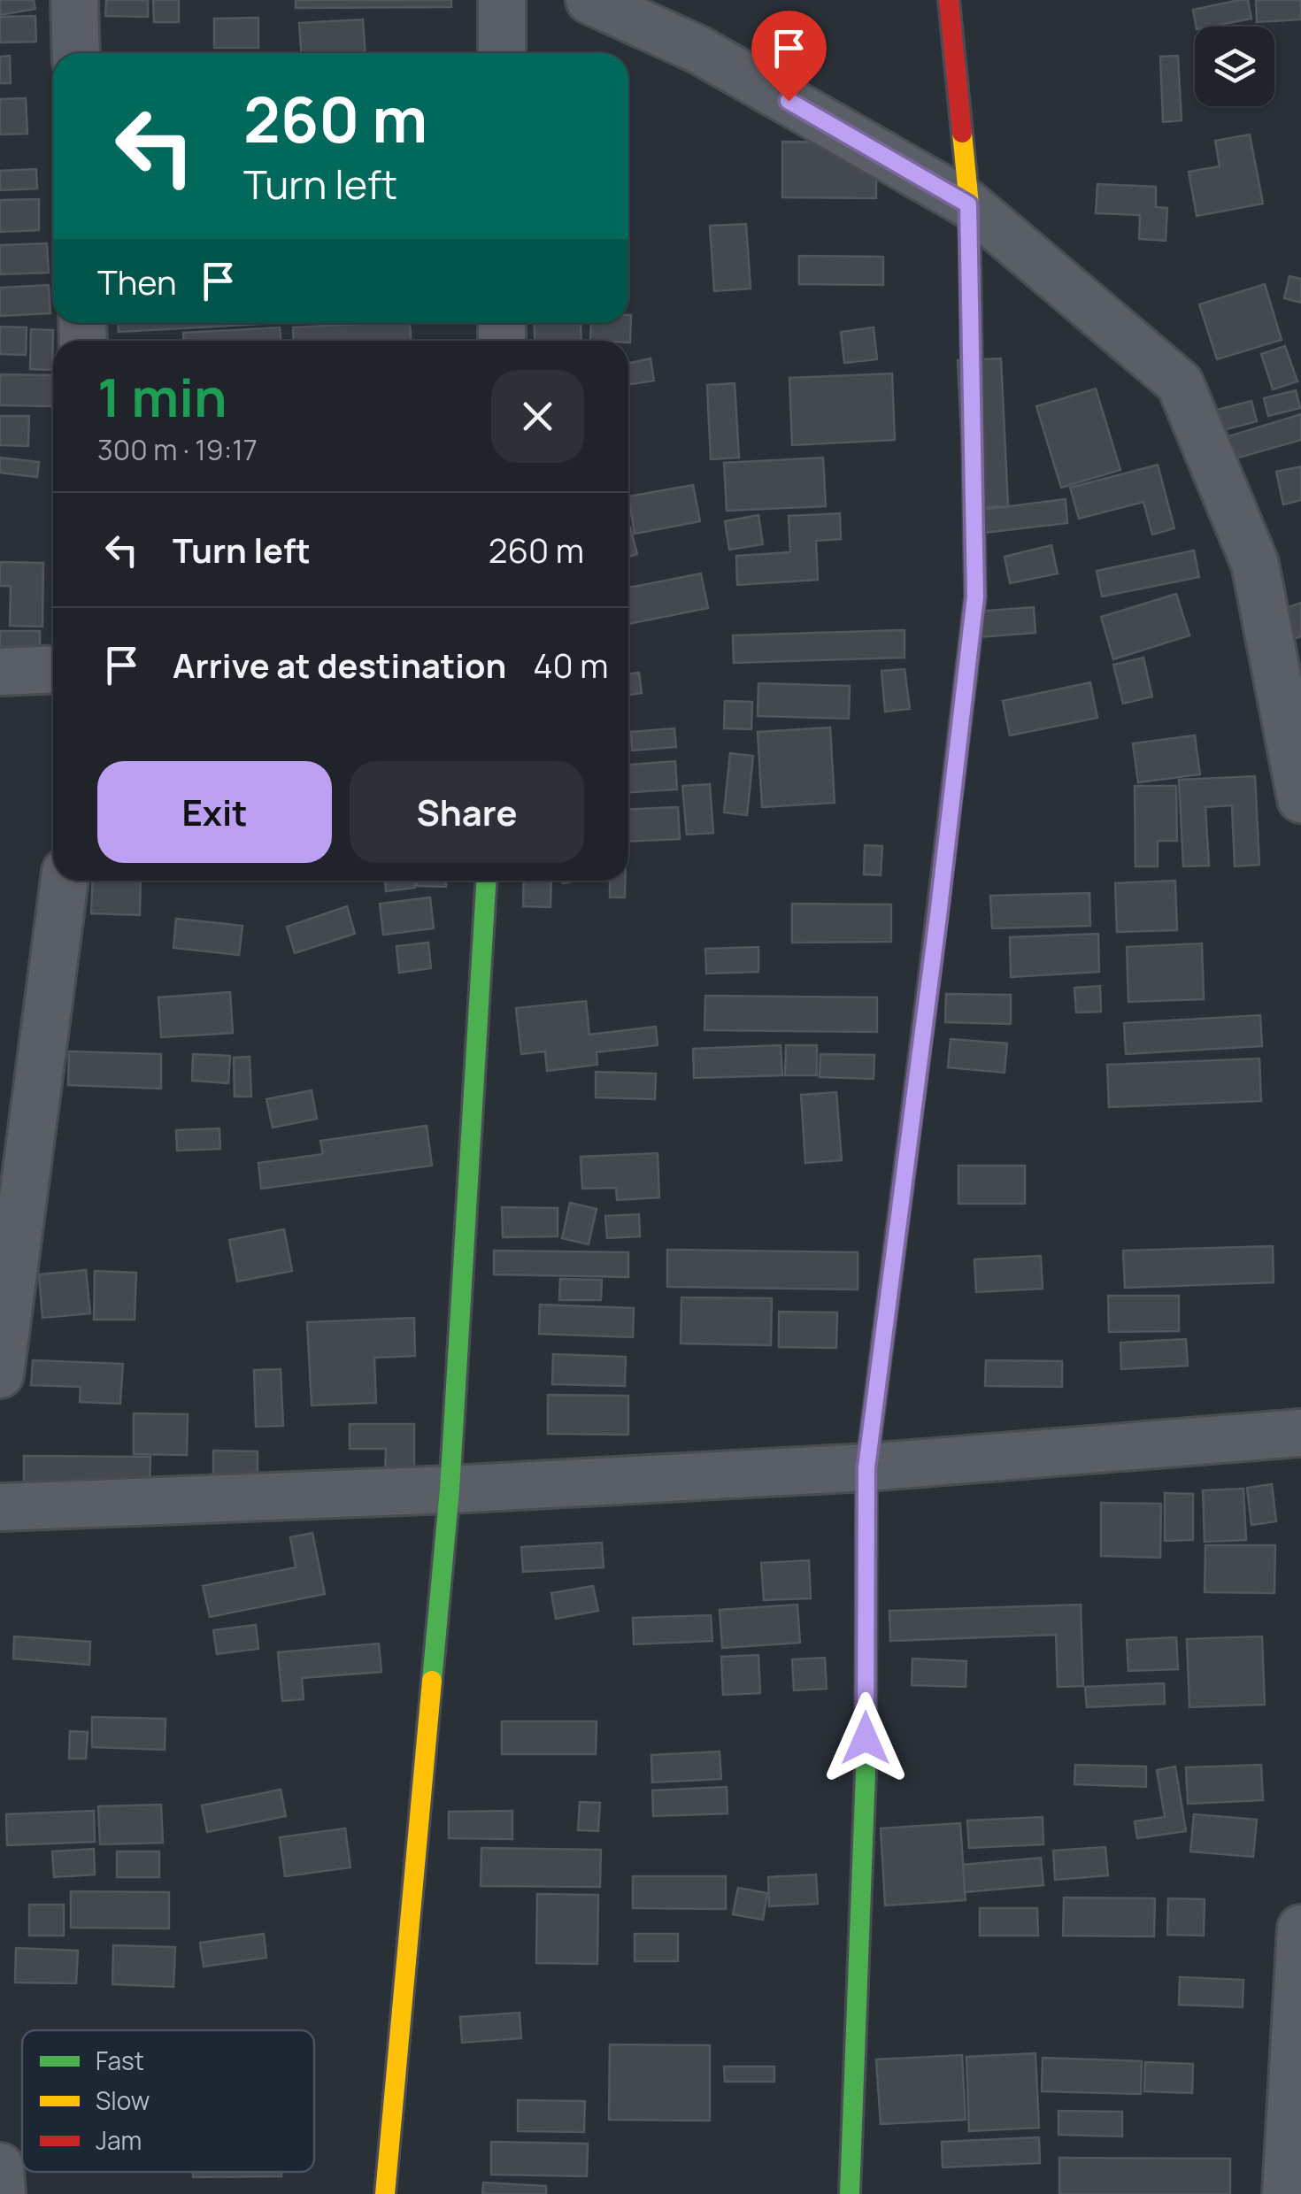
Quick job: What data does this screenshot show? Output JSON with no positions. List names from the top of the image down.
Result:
{
  "legend": ["Fast", "Slow", "Jam"],
  "page": {
    "turn": ["260 m", "Turn left"],
    "then": "Then",
    "heading": ["1 min", "300 m · 19:17"],
    "list": [
      {
        "name": "Turn left",
        "value": "260 m"
      },
      {
        "name": "Arrive at destination",
        "value": "40 m"
      }
    ],
    "buttons": ["Exit", "Share"]
  }
}
